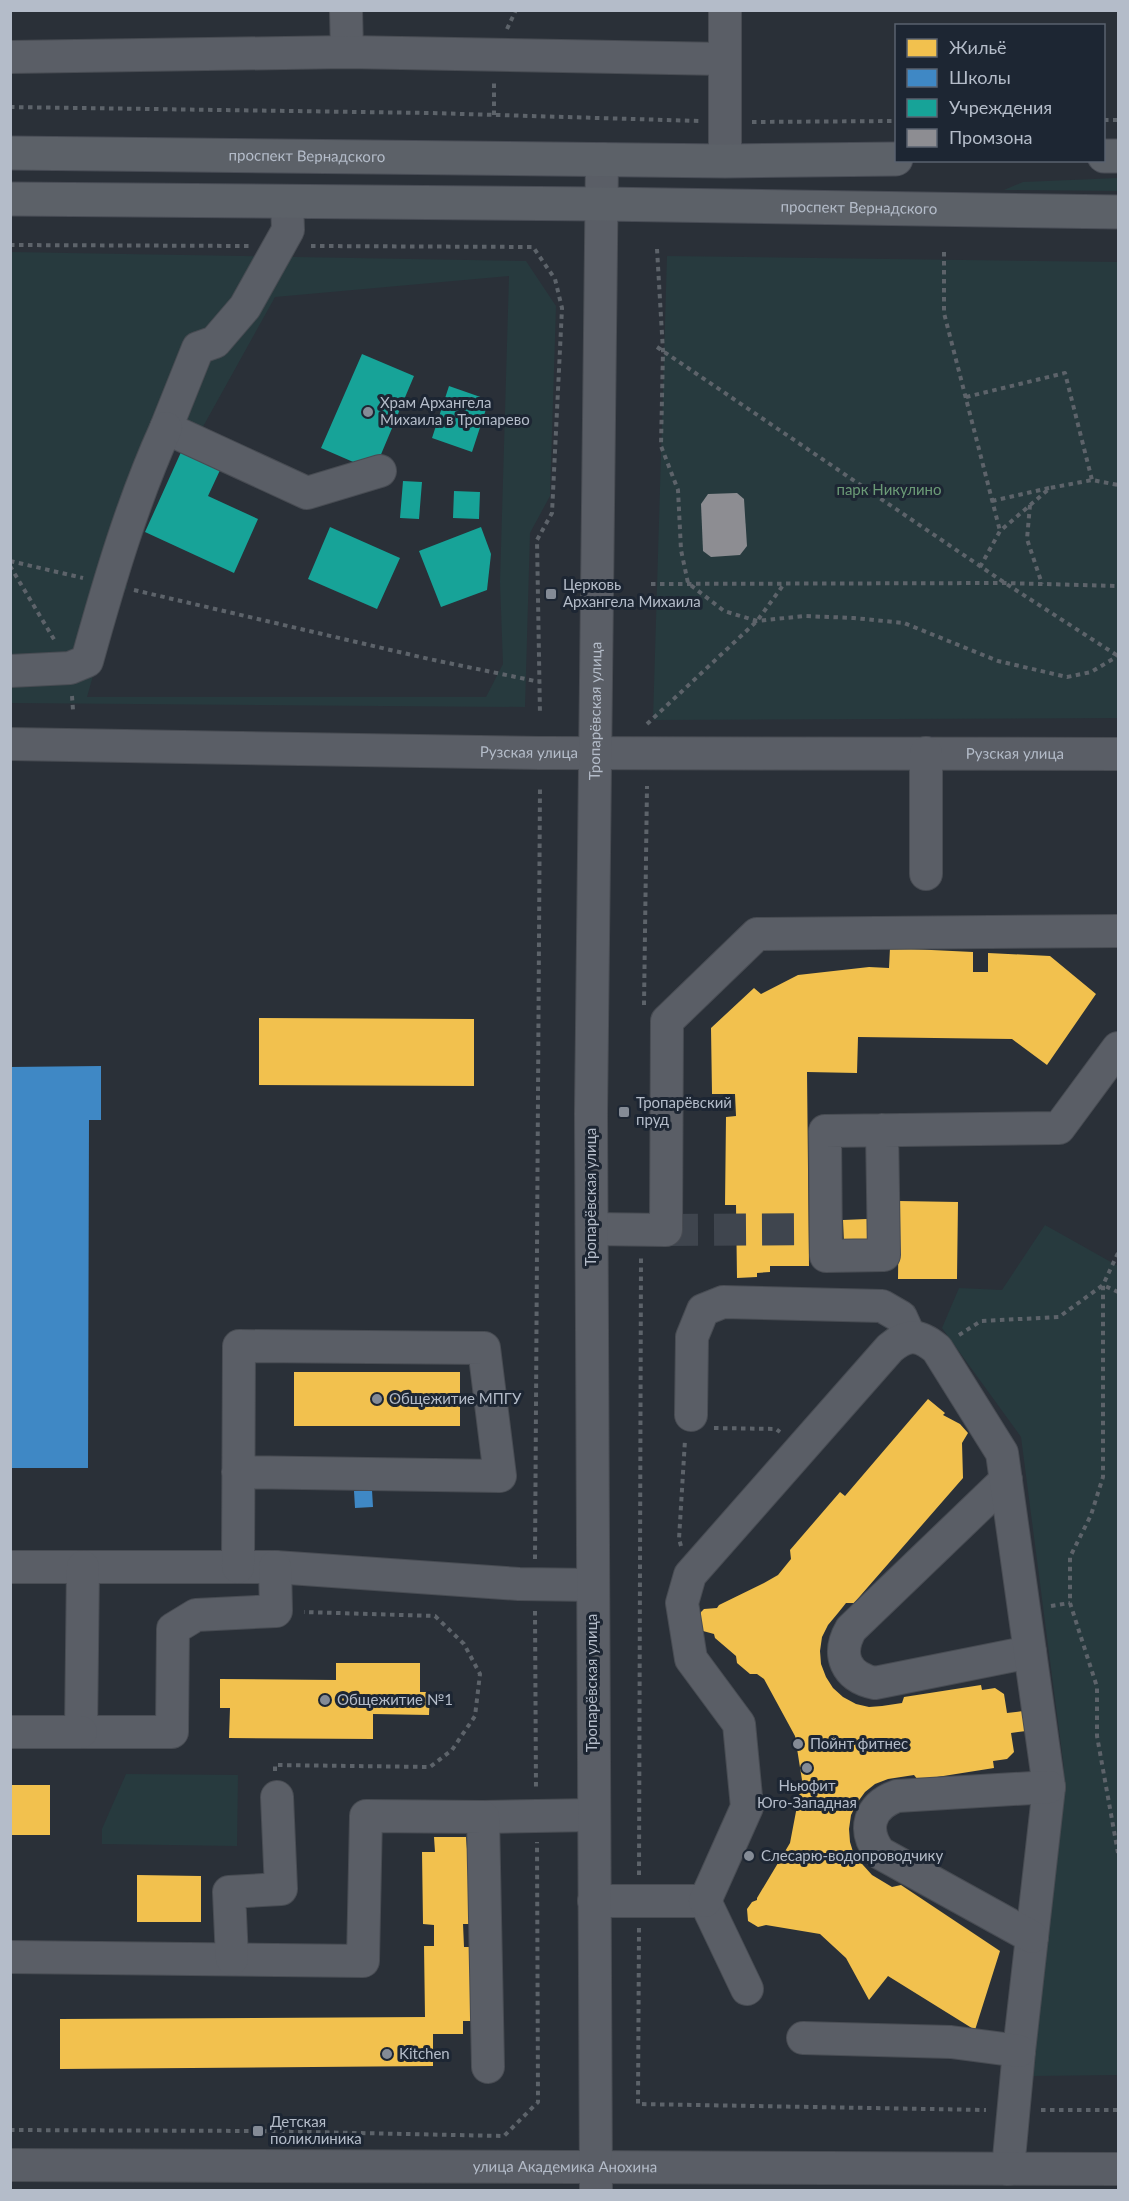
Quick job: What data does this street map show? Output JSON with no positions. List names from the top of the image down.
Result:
{
  "streets": {
    "main road": ["проспект Вернадского"],
    "street": ["Тропарёвская улица", "Рузская улица", "улица Академика Анохина"]
  },
  "crossings": [
    ["проспект Вернадского", "Тропарёвская улица"],
    ["Тропарёвская улица", "Рузская улица"],
    ["Тропарёвская улица", "улица Академика Анохина"]
  ],
  "parks": ["парк Никулино"],
  "places": {
    "other": [
      "Храм Архангела Михаила в Тропарево",
      "Общежитие МПГУ",
      "Общежитие №1",
      "Пойнт фитнес",
      "Ньюфит Юго-Западная",
      "Слесарю-водопроводчику",
      "Kitchen"
    ],
    "transit": ["Церковь Архангела Михаила", "Тропарёвский пруд", "Детская поликлиника"]
  },
  "legend": [
    "Жильё",
    "Школы",
    "Учреждения",
    "Промзона"
  ]
}
